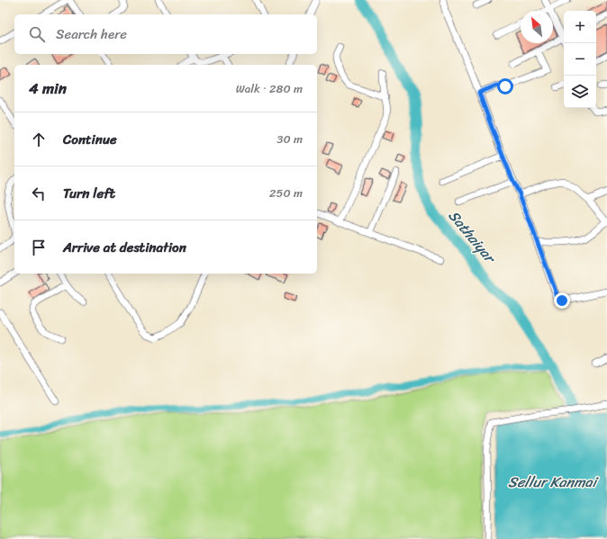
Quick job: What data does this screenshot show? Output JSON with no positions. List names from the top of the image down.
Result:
{
  "water": ["Sathaiyar", "Sellur Kanmai"],
  "north": "top left",
  "page": {
    "map_buttons": ["+", "−"],
    "search": "Search here",
    "heading": ["4 min", "Walk · 280 m"],
    "list": [
      ["Continue", "30 m"],
      ["Turn left", "250 m"],
      "Arrive at destination"
    ]
  }
}
